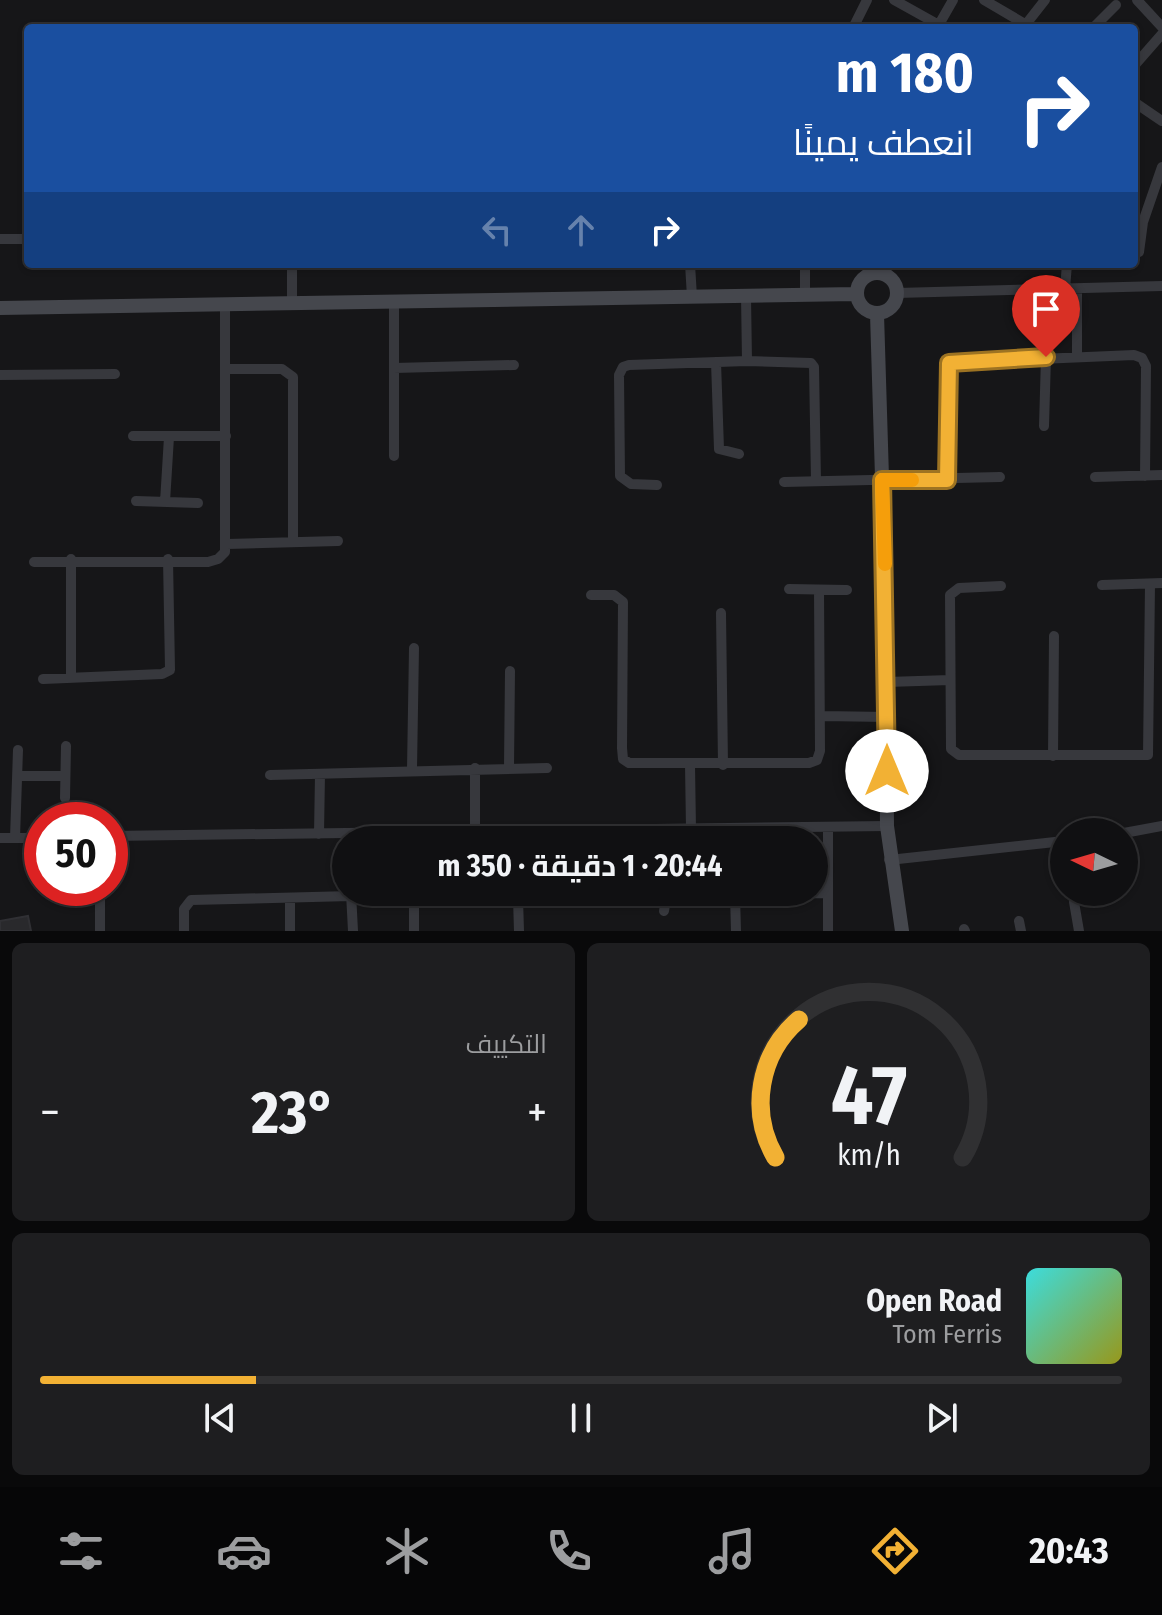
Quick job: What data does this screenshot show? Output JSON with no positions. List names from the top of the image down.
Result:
{
  "north": "left",
  "page": {
    "turn": ["180 m", "انعطف يمينًا"],
    "limit": "50",
    "trip": "20:44 · 1 دقيقة · 350 m",
    "tile": "التكييف",
    "heat": ["−", "23°", "+"],
    "song": ["Open Road", "Tom Ferris"],
    "tabs": "20:43",
    "gauge": ["47", "km/h"]
  }
}
